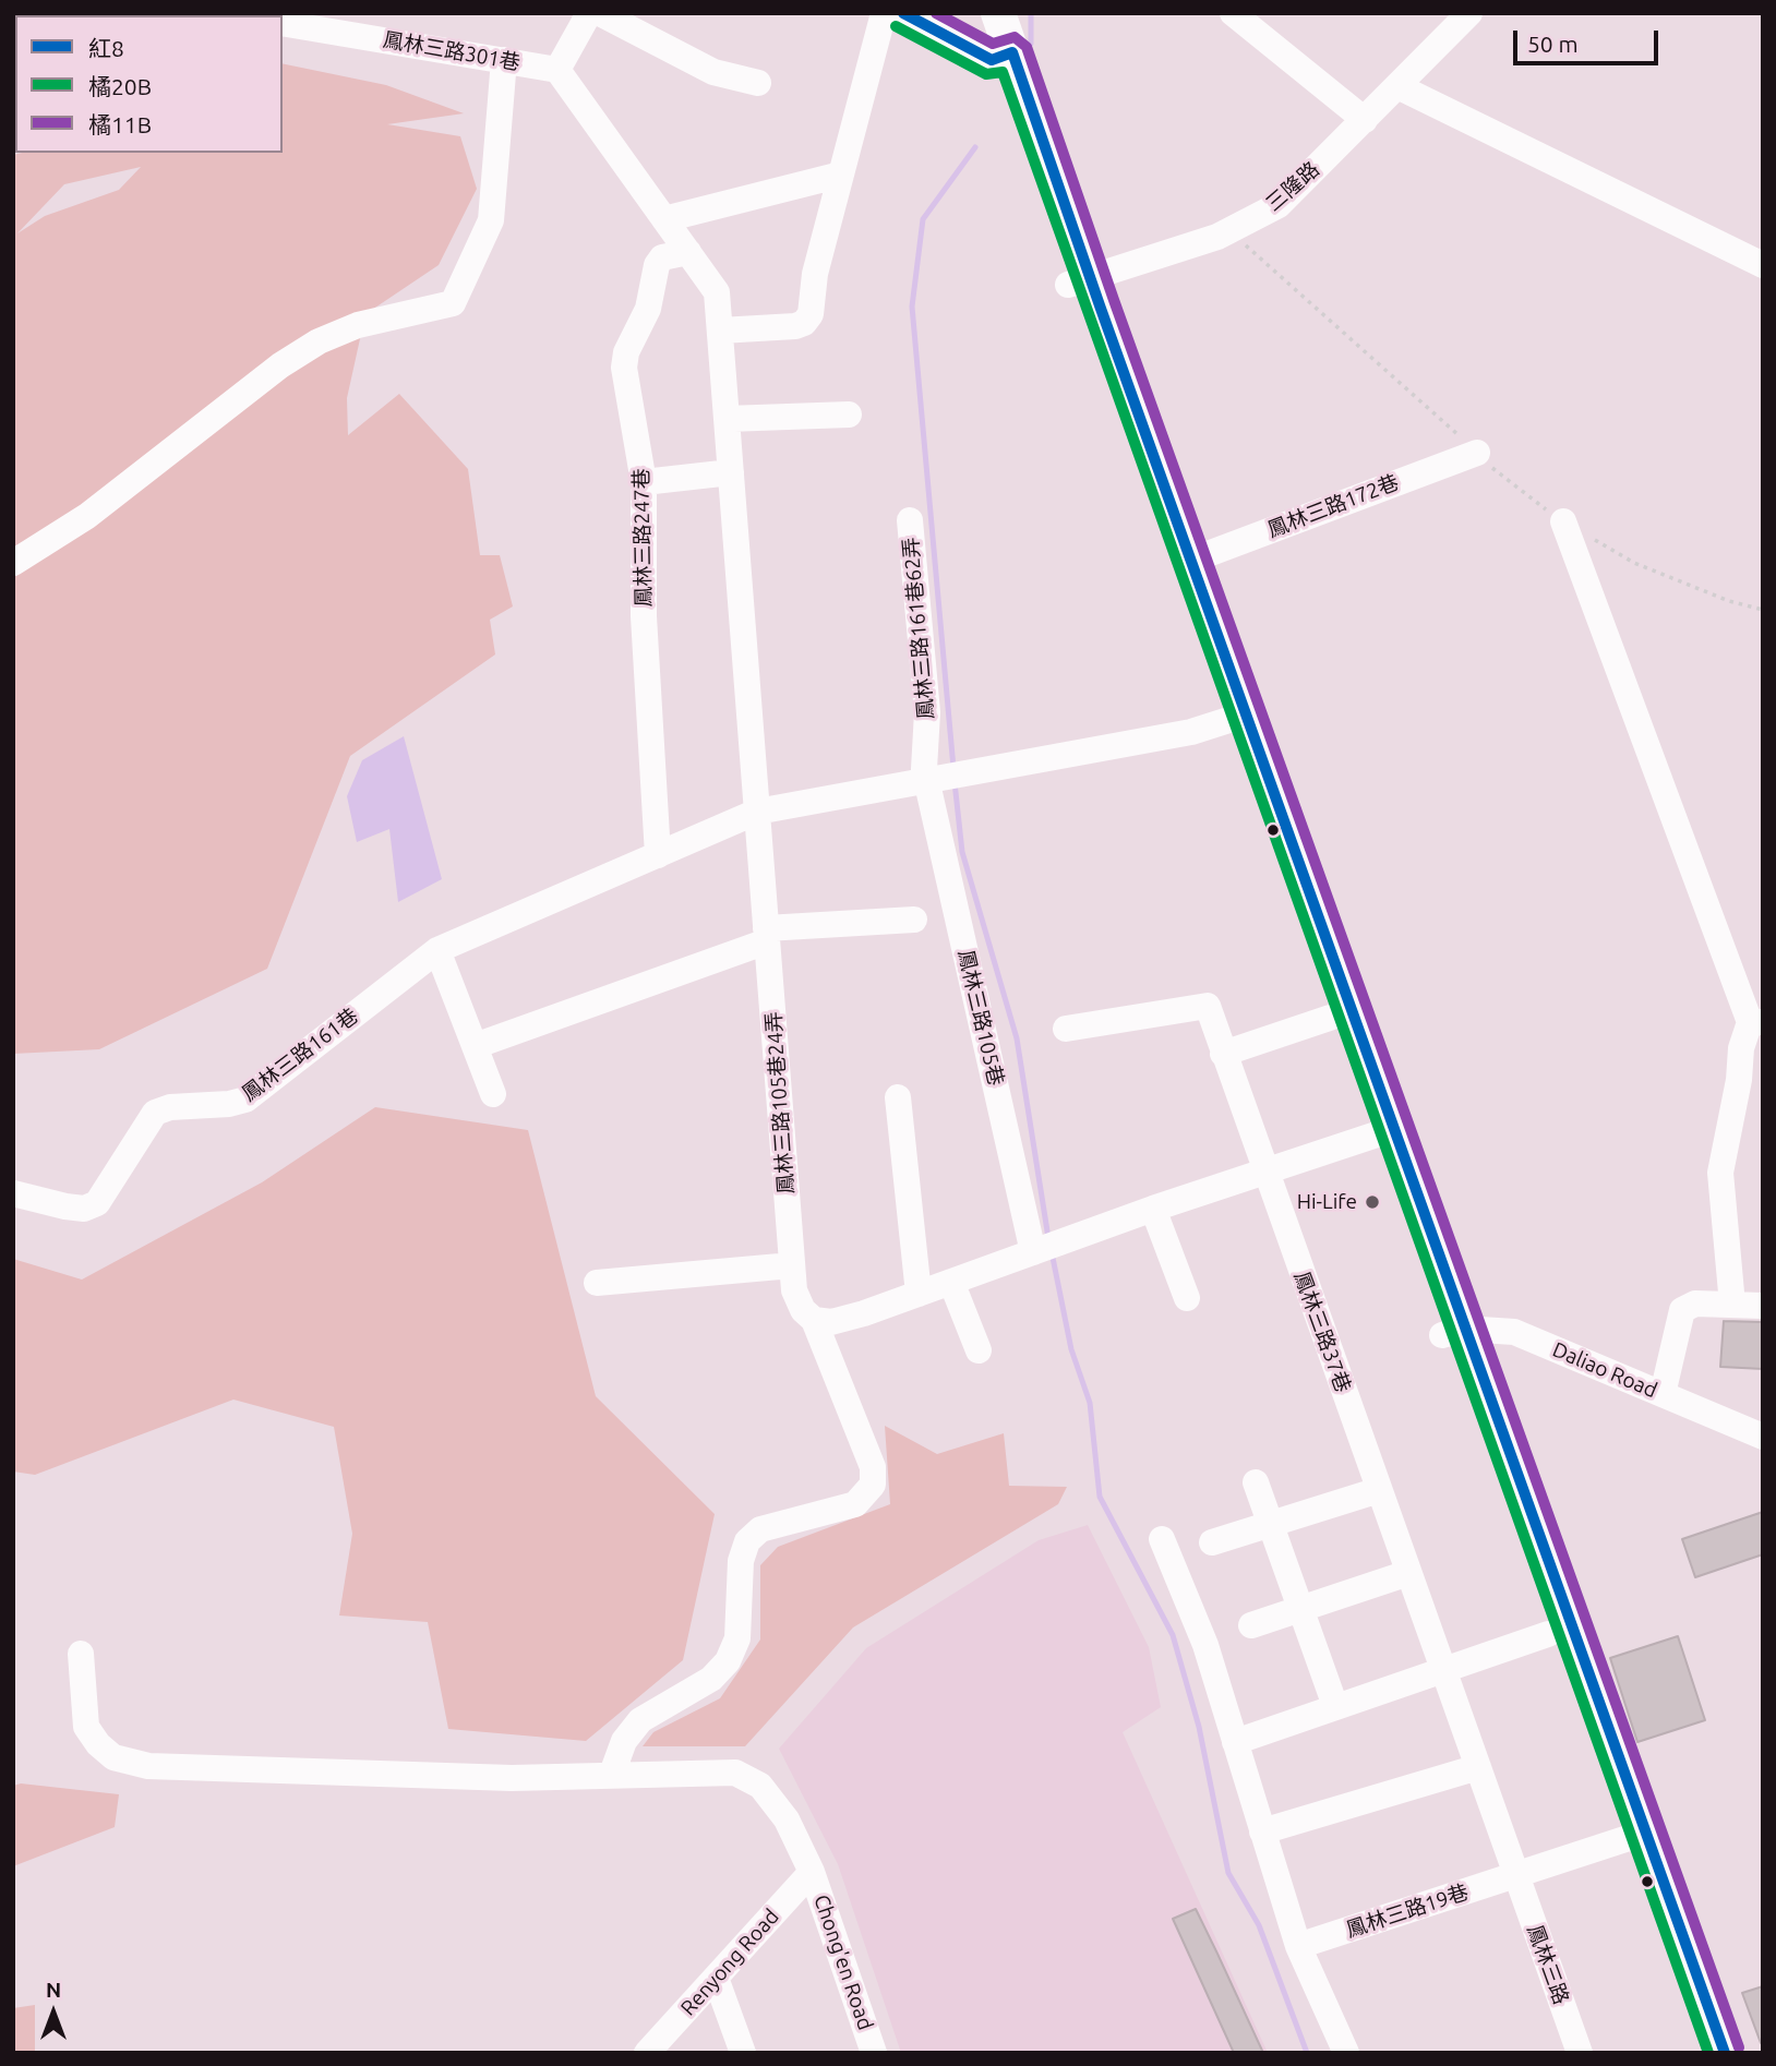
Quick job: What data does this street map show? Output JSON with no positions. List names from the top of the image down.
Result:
{
  "streets": {
    "street": [
      "鳳林三路301巷",
      "三隆路",
      "鳳林三路172巷",
      "鳳林三路247巷",
      "鳳林三路161巷62弄",
      "鳳林三路105巷",
      "鳳林三路161巷",
      "鳳林三路105巷24弄",
      "鳳林三路37巷",
      "Daliao Road",
      "鳳林三路19巷",
      "Renyong Road",
      "Chong'en Road",
      "鳳林三路"
    ]
  },
  "crossings": [
    ["鳳林三路247巷", "鳳林三路161巷"],
    ["鳳林三路161巷62弄", "鳳林三路105巷"],
    ["鳳林三路161巷62弄", "鳳林三路161巷"],
    ["鳳林三路105巷", "鳳林三路161巷"],
    ["鳳林三路105巷24弄", "Chong'en Road"],
    ["鳳林三路19巷", "鳳林三路"],
    ["Renyong Road", "Chong'en Road"]
  ],
  "places": ["Hi-Life"],
  "lines": ["transit line 紅8", "transit line 橘11B", "transit line 橘20B"],
  "legend": ["紅8", "橘20B", "橘11B"],
  "scale_bar": "50 m",
  "north": "top"
}
